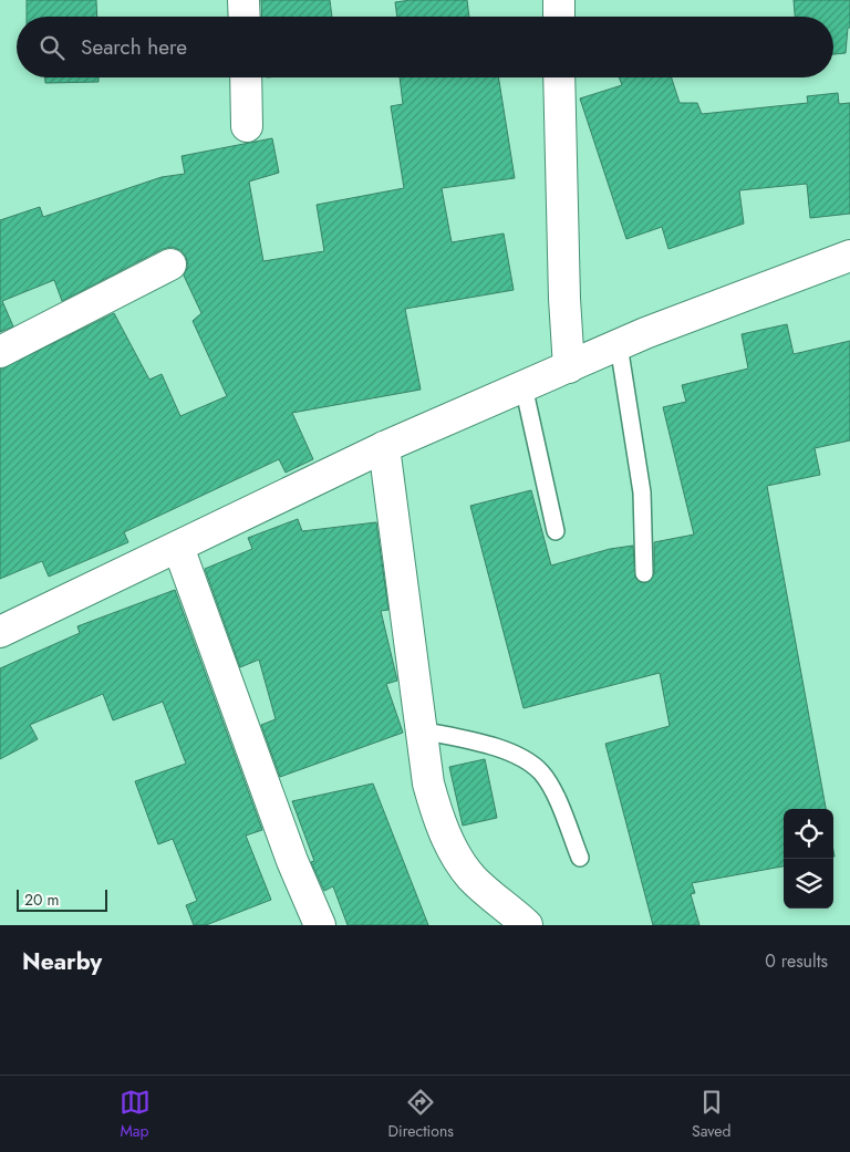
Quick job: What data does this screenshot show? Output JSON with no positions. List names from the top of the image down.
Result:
{
  "scale_bar": "20 m",
  "page": {
    "search": "Search here",
    "scale": "20 m",
    "heading": ["Nearby", "0 results"],
    "nav": ["Map", "Directions", "Saved"]
  }
}
